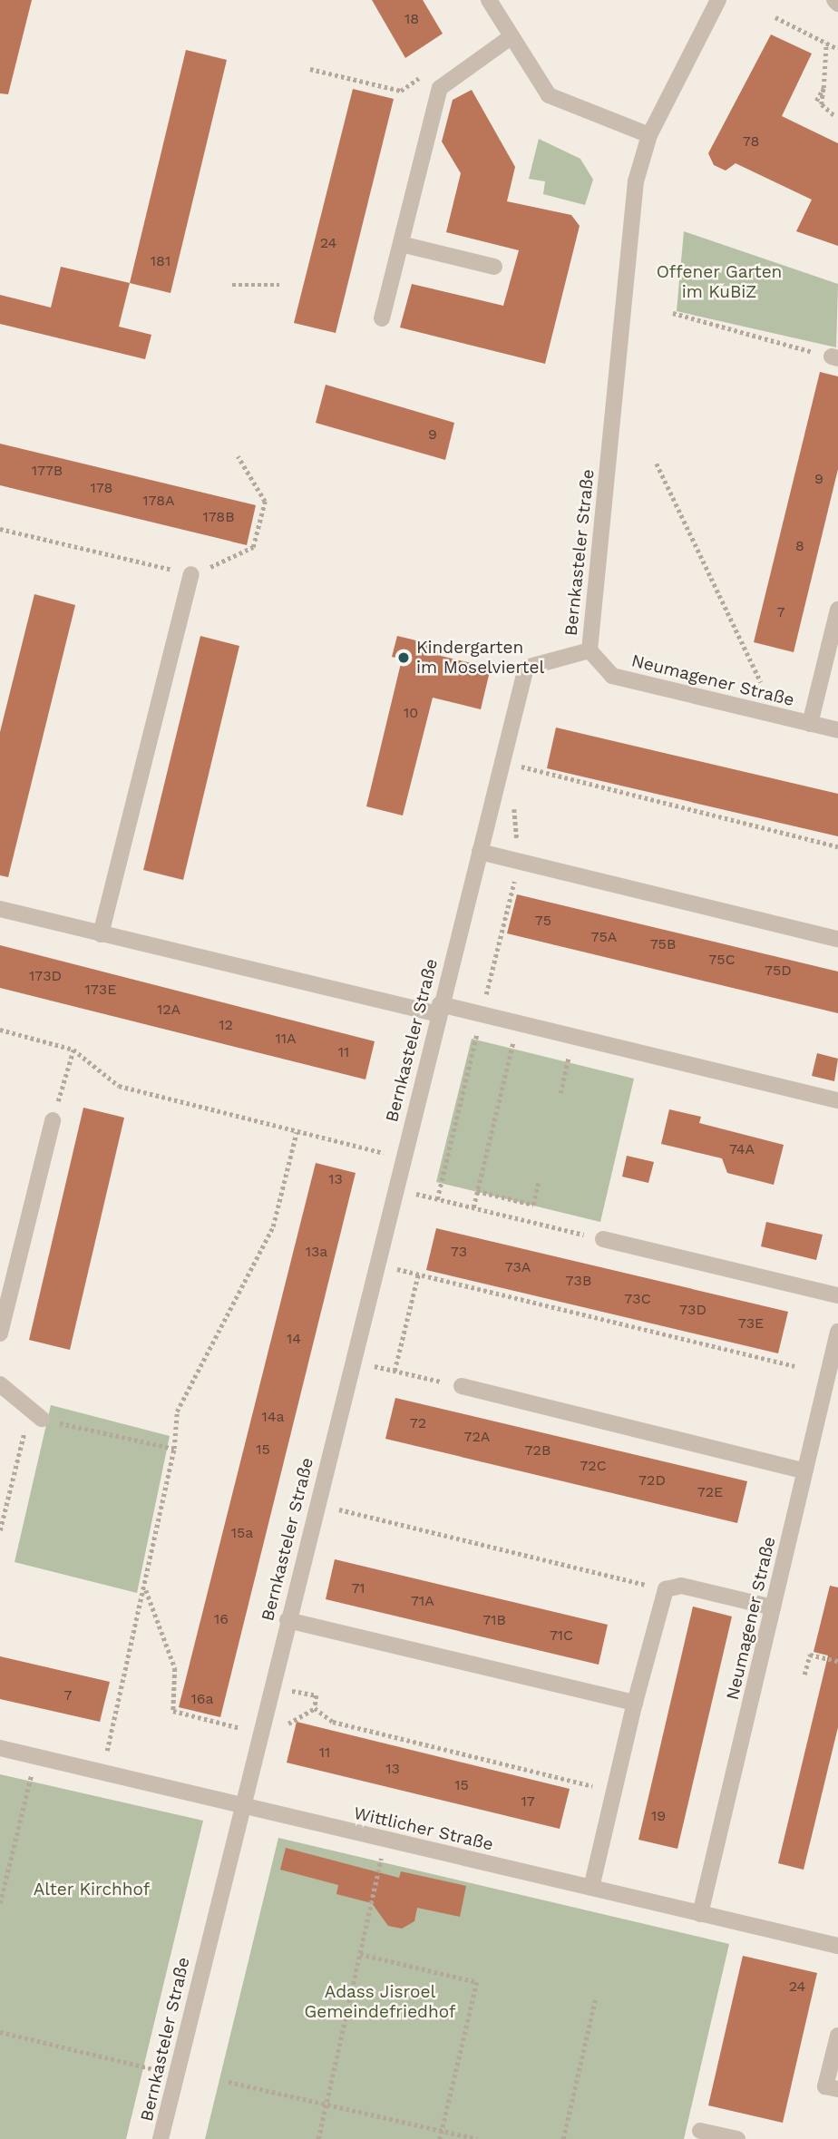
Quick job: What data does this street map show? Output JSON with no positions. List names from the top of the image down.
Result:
{
  "streets": {
    "street": ["Bernkasteler Straße", "Neumagener Straße", "Wittlicher Straße"]
  },
  "crossings": [
    ["Bernkasteler Straße", "Neumagener Straße"],
    ["Bernkasteler Straße", "Wittlicher Straße"],
    ["Neumagener Straße", "Wittlicher Straße"]
  ],
  "parks": ["Offener Garten im KuBiZ", "Alter Kirchhof", "Adass Jisroel Gemeindefriedhof"],
  "places": ["Kindergarten im Moselviertel"],
  "house_numbers": [
    "18",
    "78",
    "24",
    "181",
    "9",
    "177B",
    "9",
    "178",
    "178A",
    "178B",
    "8",
    "7",
    "10",
    "75",
    "75A",
    "75B",
    "75C",
    "75D",
    "173D",
    "173E",
    "12A",
    "12",
    "11A",
    "11",
    "74A",
    "13",
    "13a",
    "73",
    "73A",
    "73B",
    "73C",
    "73D",
    "73E",
    "14",
    "14a",
    "72",
    "72A",
    "15",
    "72B",
    "72C",
    "72D",
    "72E",
    "15a",
    "71",
    "71A",
    "16",
    "71B",
    "71C",
    "7",
    "16a",
    "11",
    "13",
    "15",
    "17",
    "19",
    "24"
  ]
}
